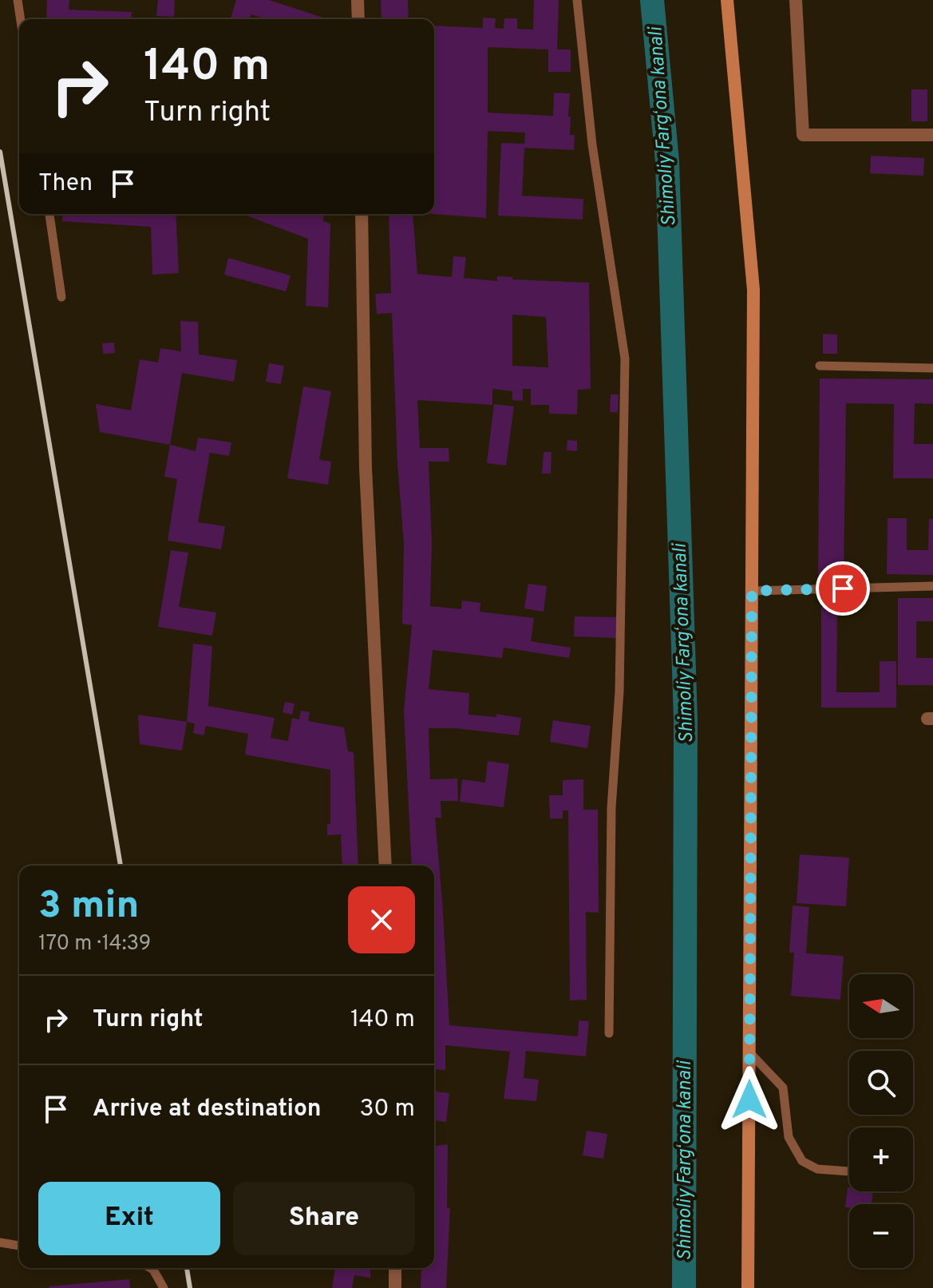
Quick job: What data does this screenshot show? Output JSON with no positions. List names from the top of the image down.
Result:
{
  "water": ["Shimoliy Fargʻona kanali"],
  "north": "left",
  "page": {
    "turn": ["140 m", "Turn right"],
    "then": "Then",
    "heading": ["3 min", "170 m · 14:39"],
    "map_buttons": ["+", "−"],
    "list": [
      {
        "name": "Turn right",
        "value": "140 m"
      },
      {
        "name": "Arrive at destination",
        "value": "30 m"
      }
    ],
    "buttons": ["Exit", "Share"]
  }
}
